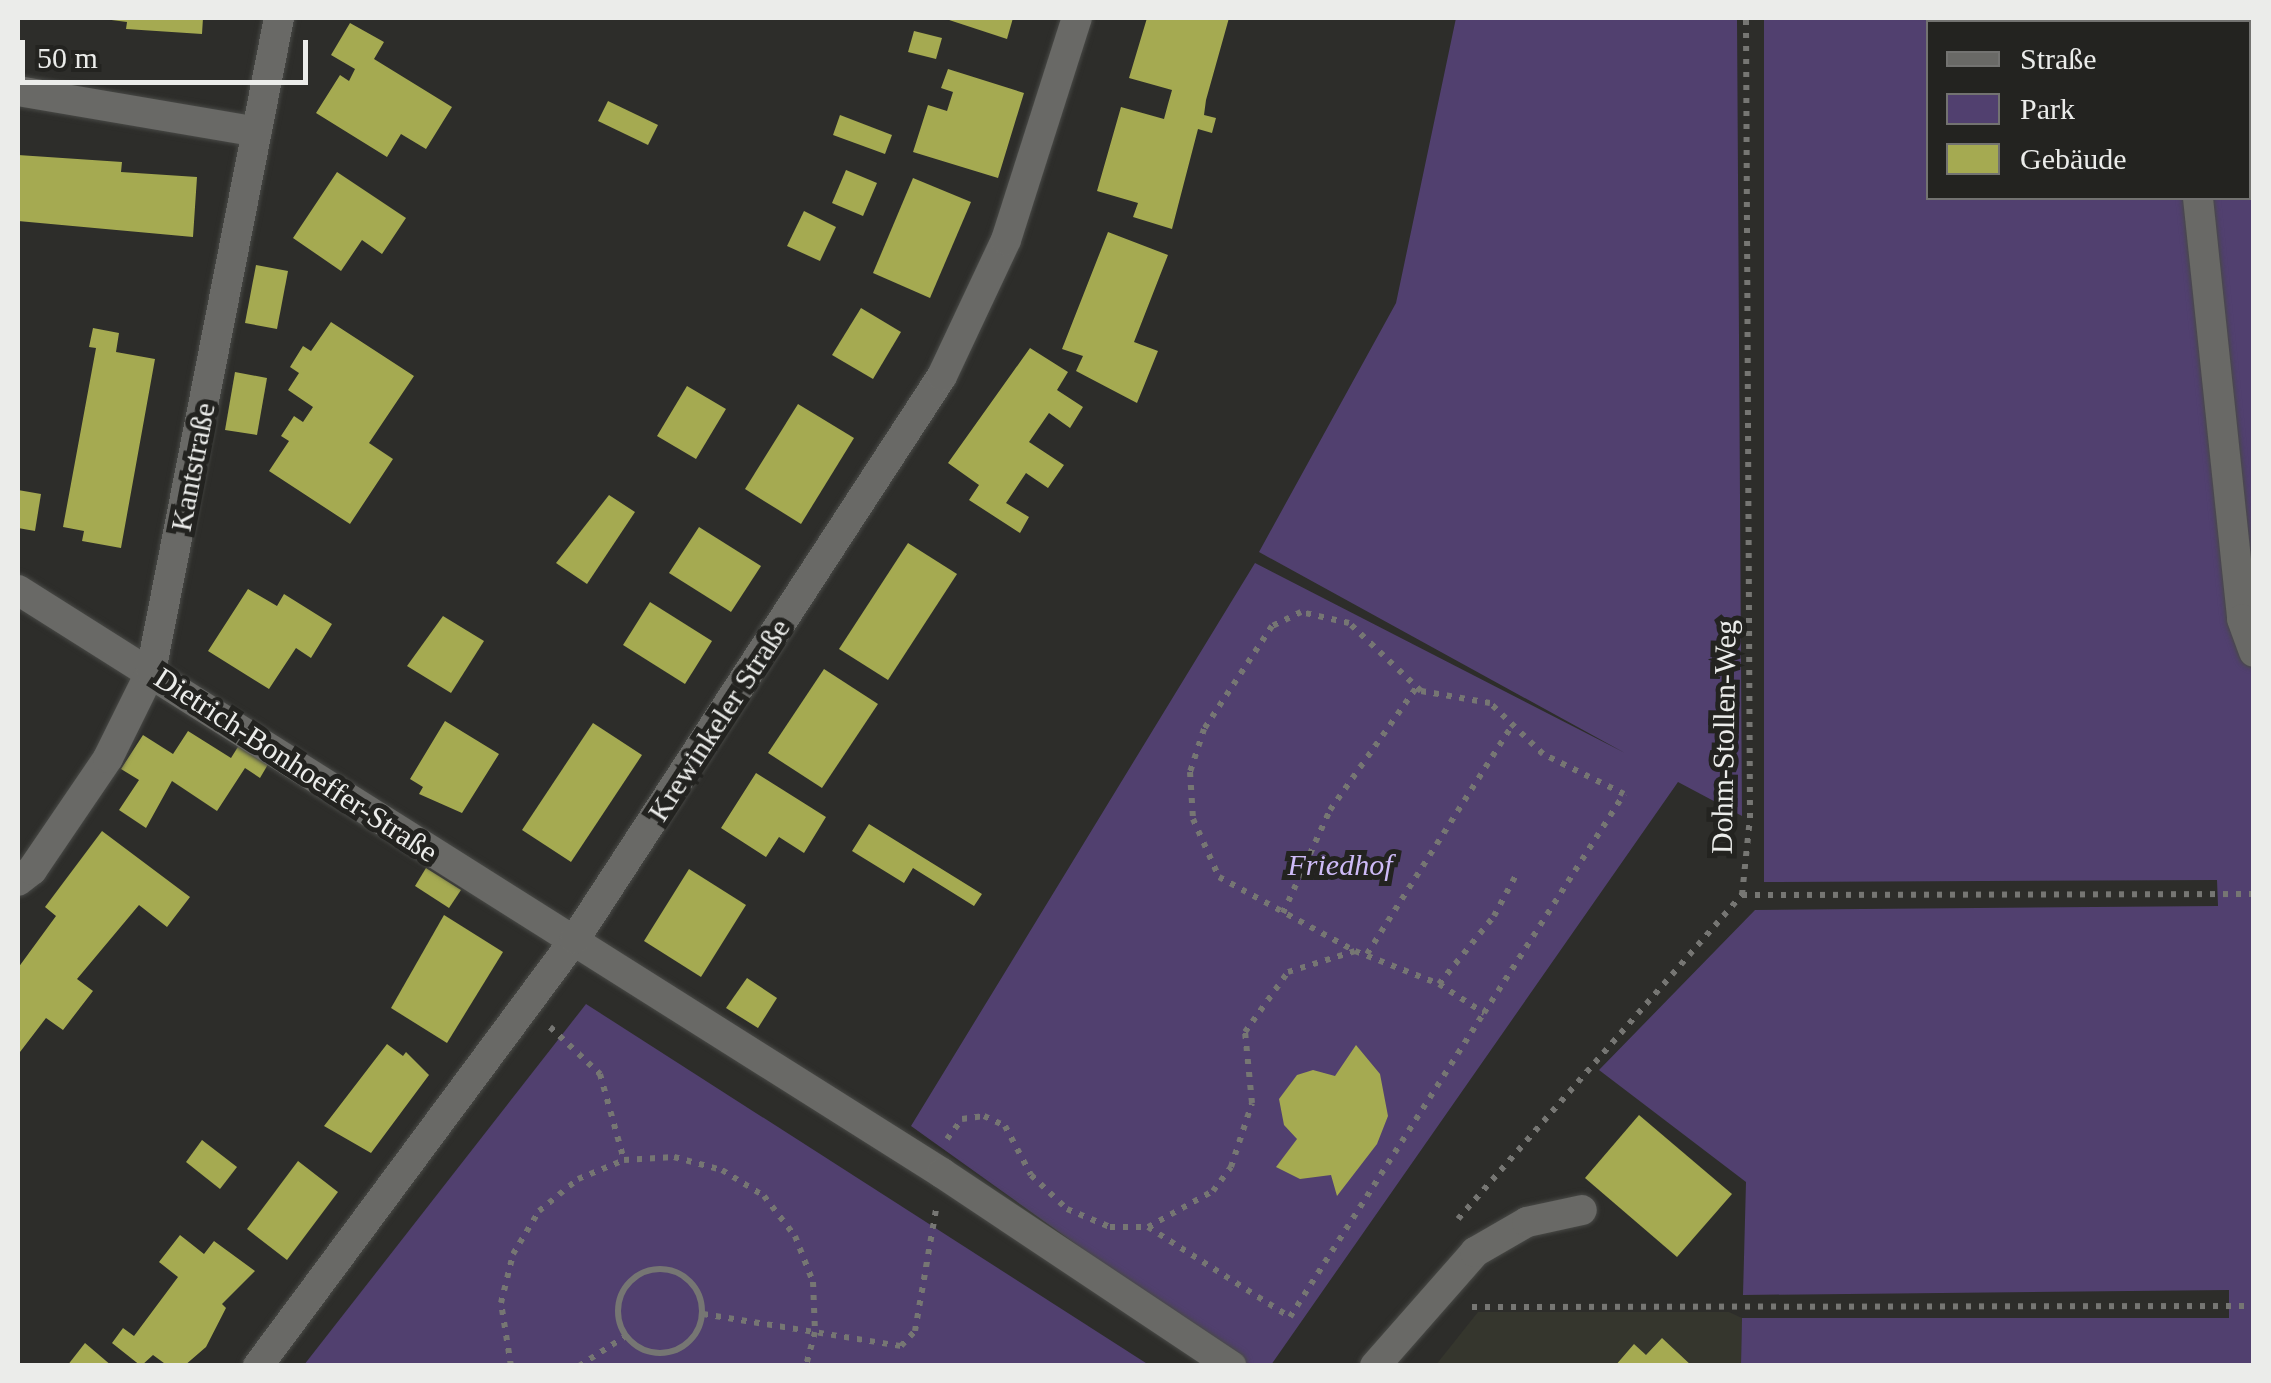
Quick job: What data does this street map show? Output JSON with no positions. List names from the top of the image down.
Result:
{
  "streets": {
    "street": ["Kantstraße", "Krewinkeler Straße", "Dietrich-Bonhoeffer-Straße"],
    "path": ["Dohm-Stollen-Weg"]
  },
  "crossings": [
    ["Kantstraße", "Dietrich-Bonhoeffer-Straße"],
    ["Krewinkeler Straße", "Dietrich-Bonhoeffer-Straße"]
  ],
  "parks": ["Friedhof"],
  "legend": ["Straße", "Park", "Gebäude"],
  "scale_bar": "50 m"
}
